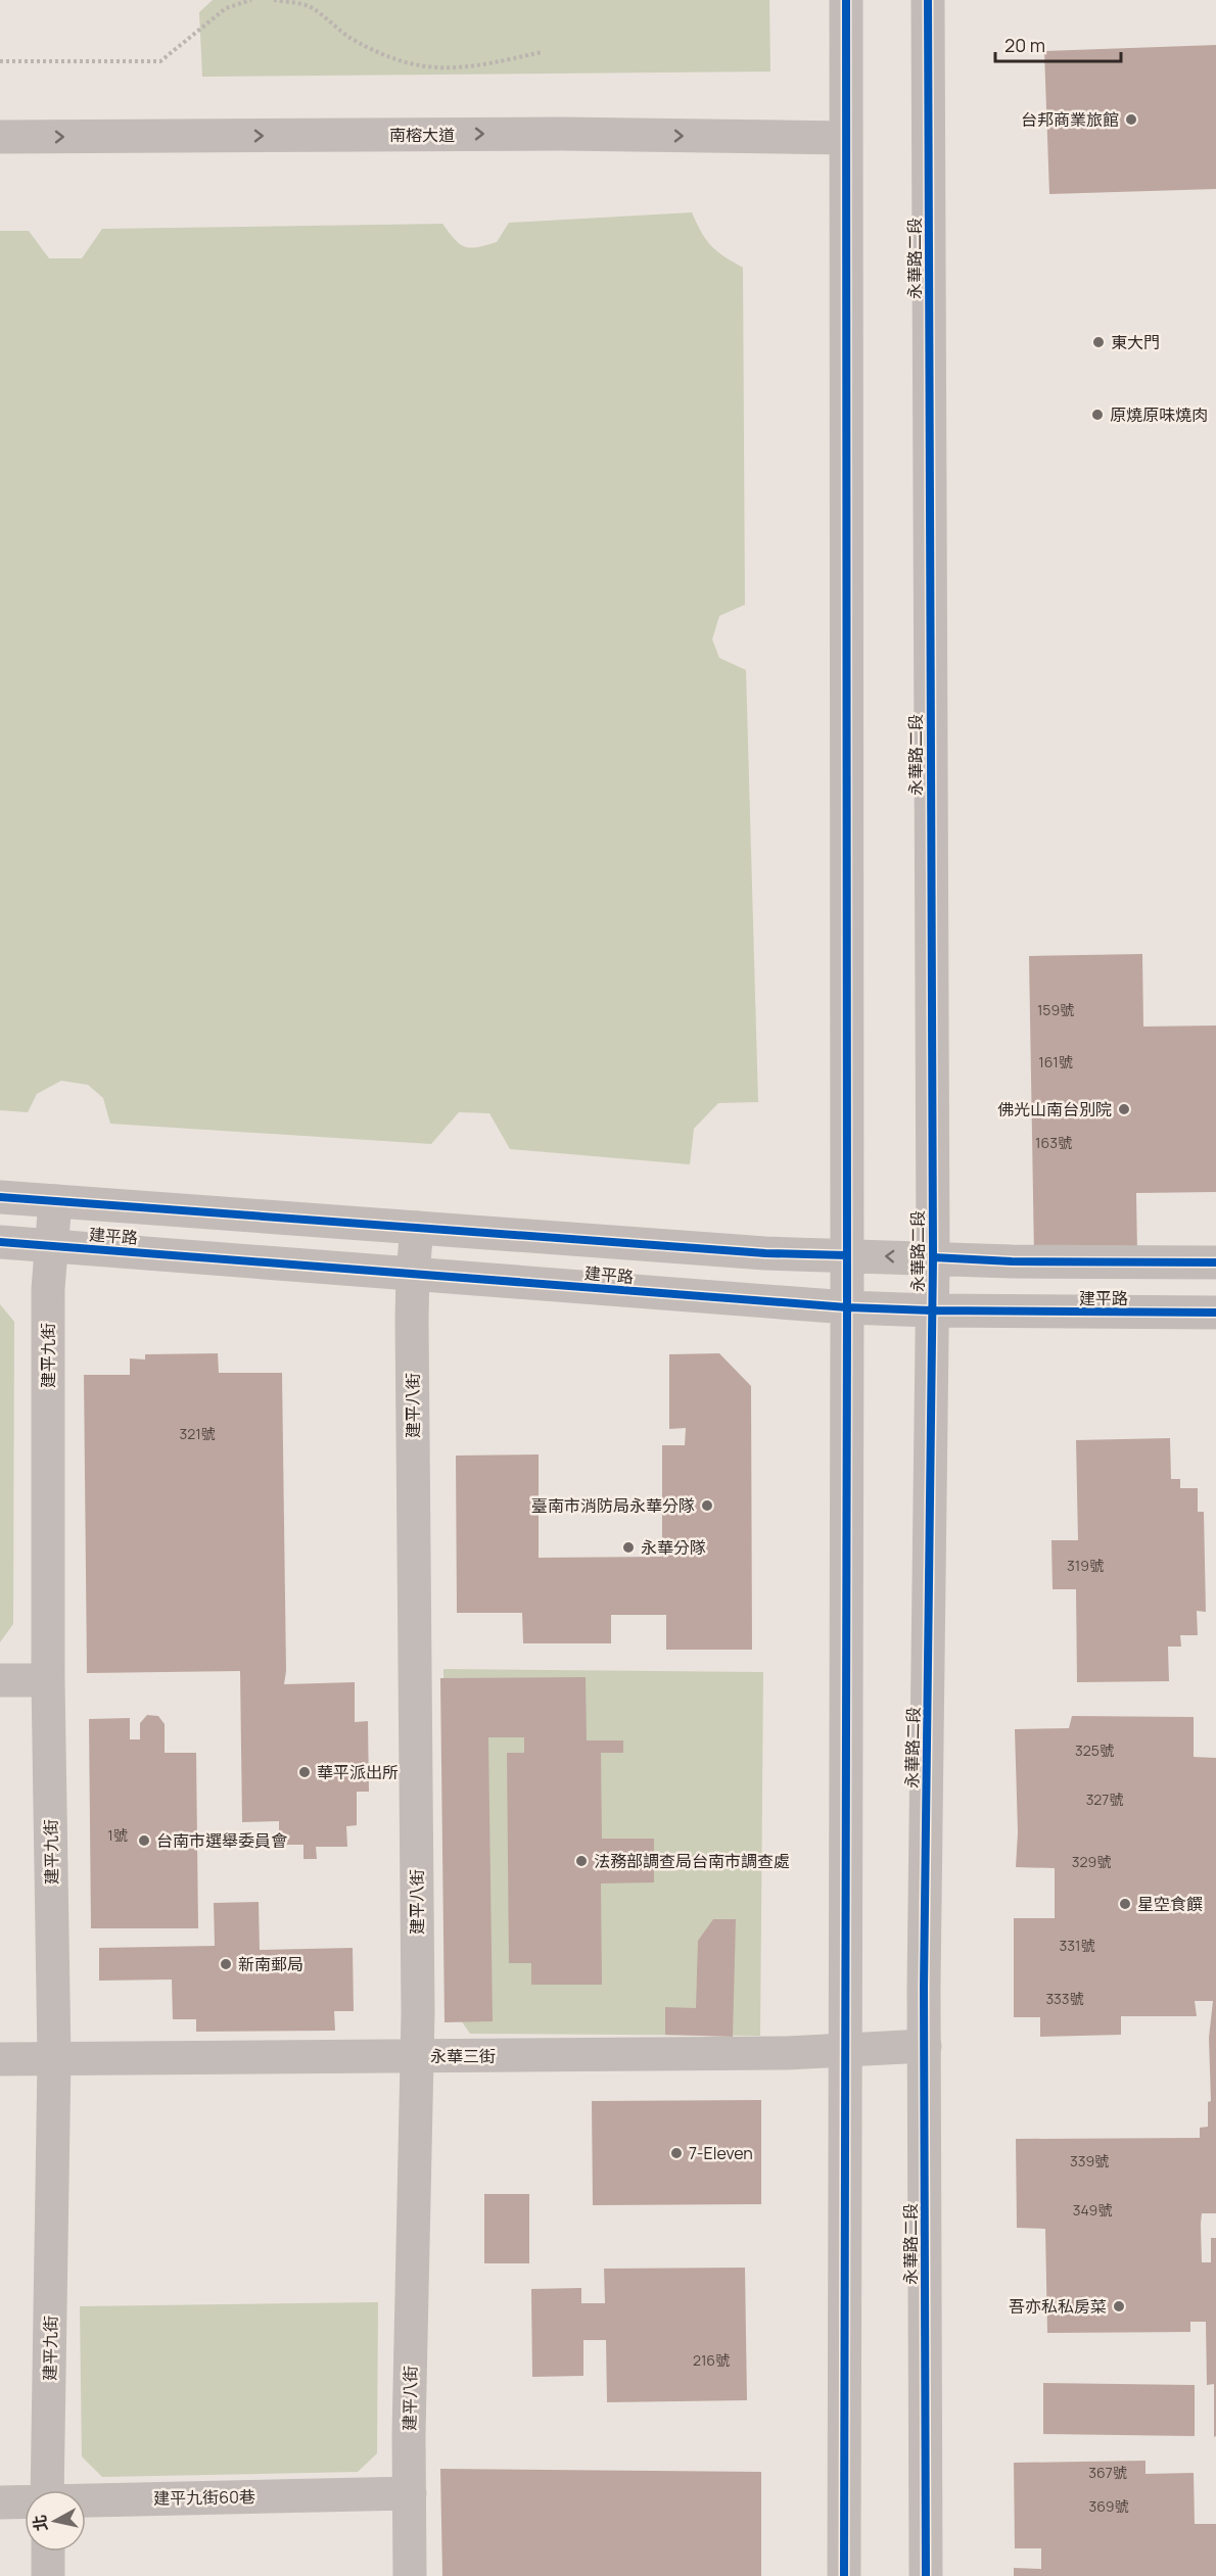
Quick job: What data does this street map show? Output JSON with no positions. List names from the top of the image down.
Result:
{
  "streets": {
    "street": [
      "南榕大道",
      "永華路二段",
      "建平路",
      "建平九街",
      "建平八街",
      "永華三街",
      "建平九街60巷"
    ]
  },
  "crossings": [
    ["永華路二段", "建平路"],
    ["永華路二段", "永華三街"],
    ["建平路", "建平九街"],
    ["建平路", "建平八街"],
    ["建平九街", "永華三街"],
    ["建平八街", "永華三街"],
    ["建平八街", "建平九街60巷"]
  ],
  "one_way": ["南榕大道"],
  "places": [
    "台邦商業旅館",
    "東大門",
    "原燒原味燒肉",
    "佛光山南台別院",
    "臺南市消防局永華分隊",
    "永華分隊",
    "華平派出所",
    "台南市選舉委員會",
    "法務部調查局台南市調查處",
    "星空食饌",
    "新南郵局",
    "7-Eleven",
    "吾亦私私房菜"
  ],
  "house_numbers": [
    "159號",
    "161號",
    "163號",
    "321號",
    "319號",
    "325號",
    "327號",
    "1號",
    "329號",
    "331號",
    "333號",
    "339號",
    "349號",
    "216號",
    "367號",
    "369號"
  ],
  "scale_bar": "20 m",
  "north": "left"
}
